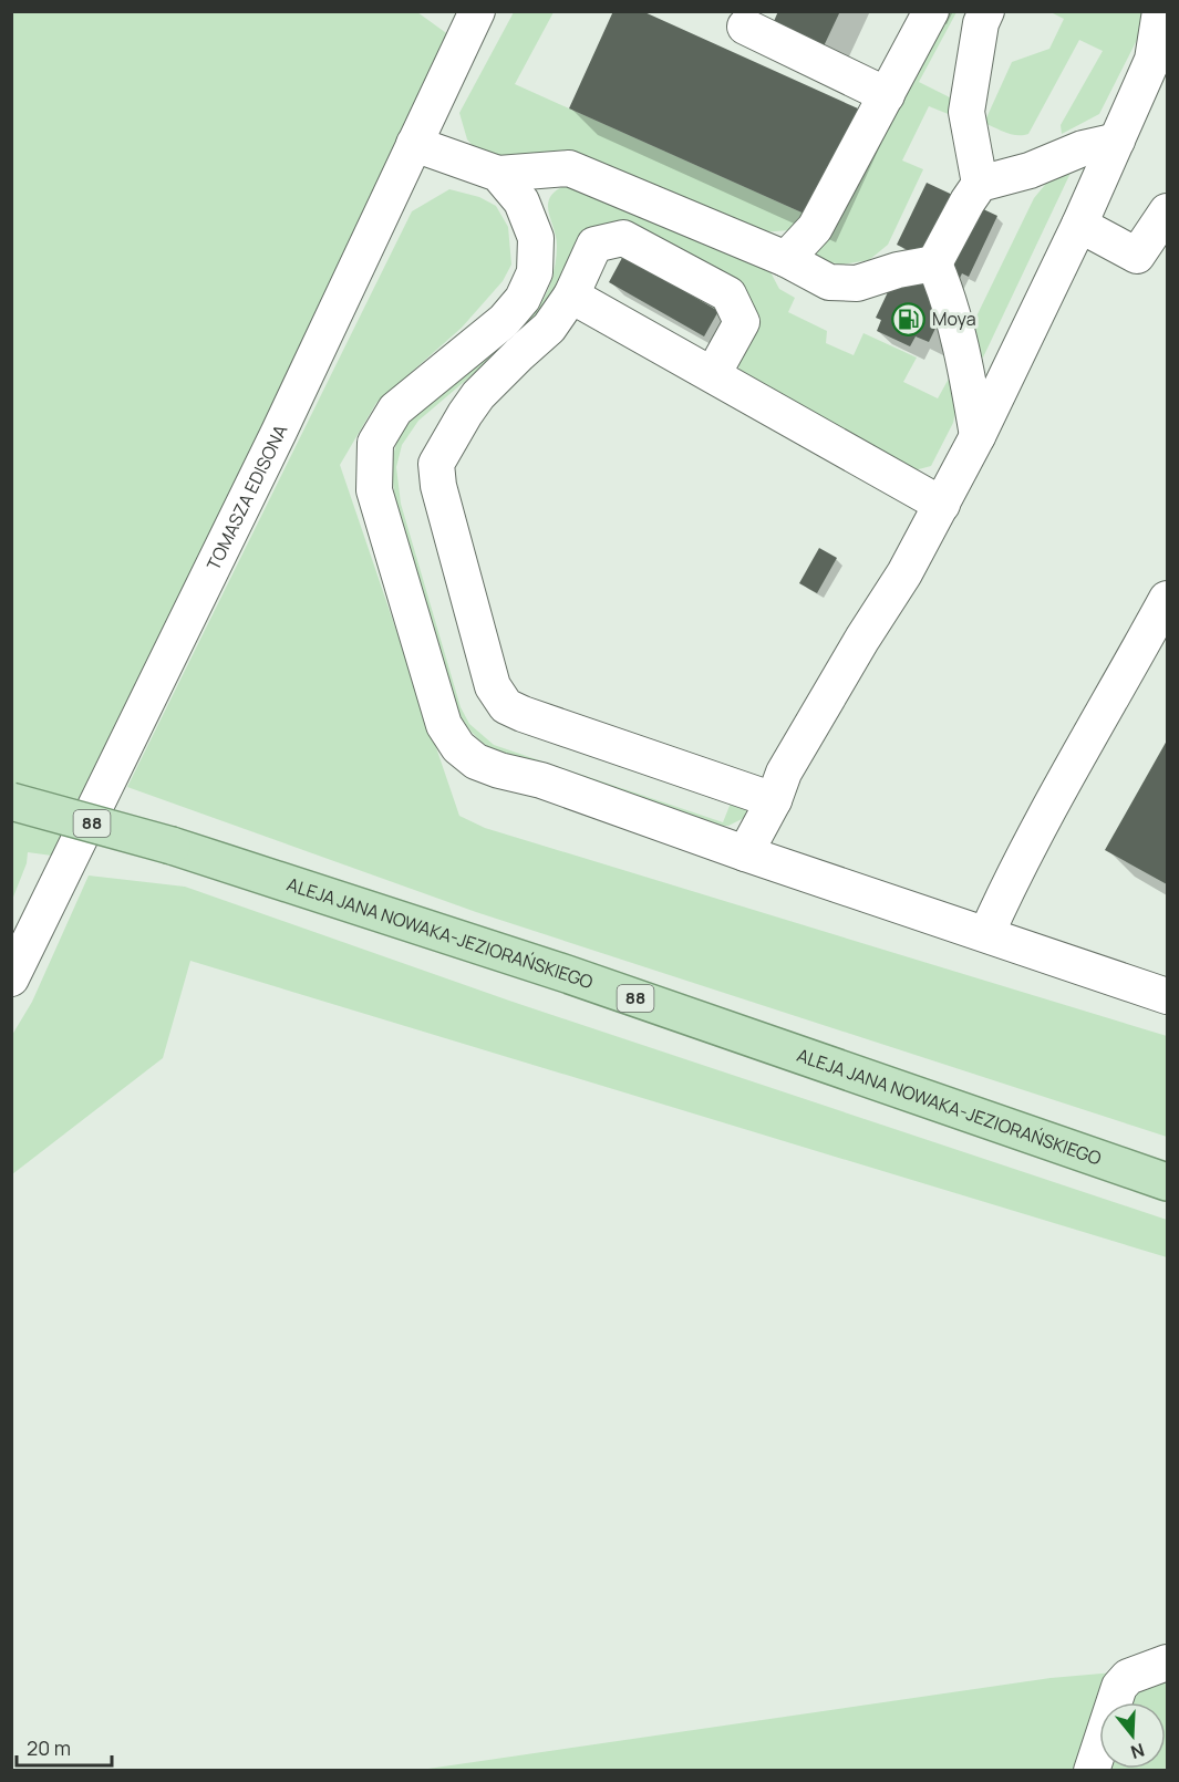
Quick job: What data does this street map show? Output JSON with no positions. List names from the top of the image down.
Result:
{
  "streets": {
    "main road": ["88", "ALEJA JANA NOWAKA-JEZIORAŃSKIEGO"],
    "street": ["TOMASZA EDISONA"]
  },
  "places": {
    "fuel station": ["Moya"]
  },
  "scale_bar": "20 m",
  "north": "bottom"
}
